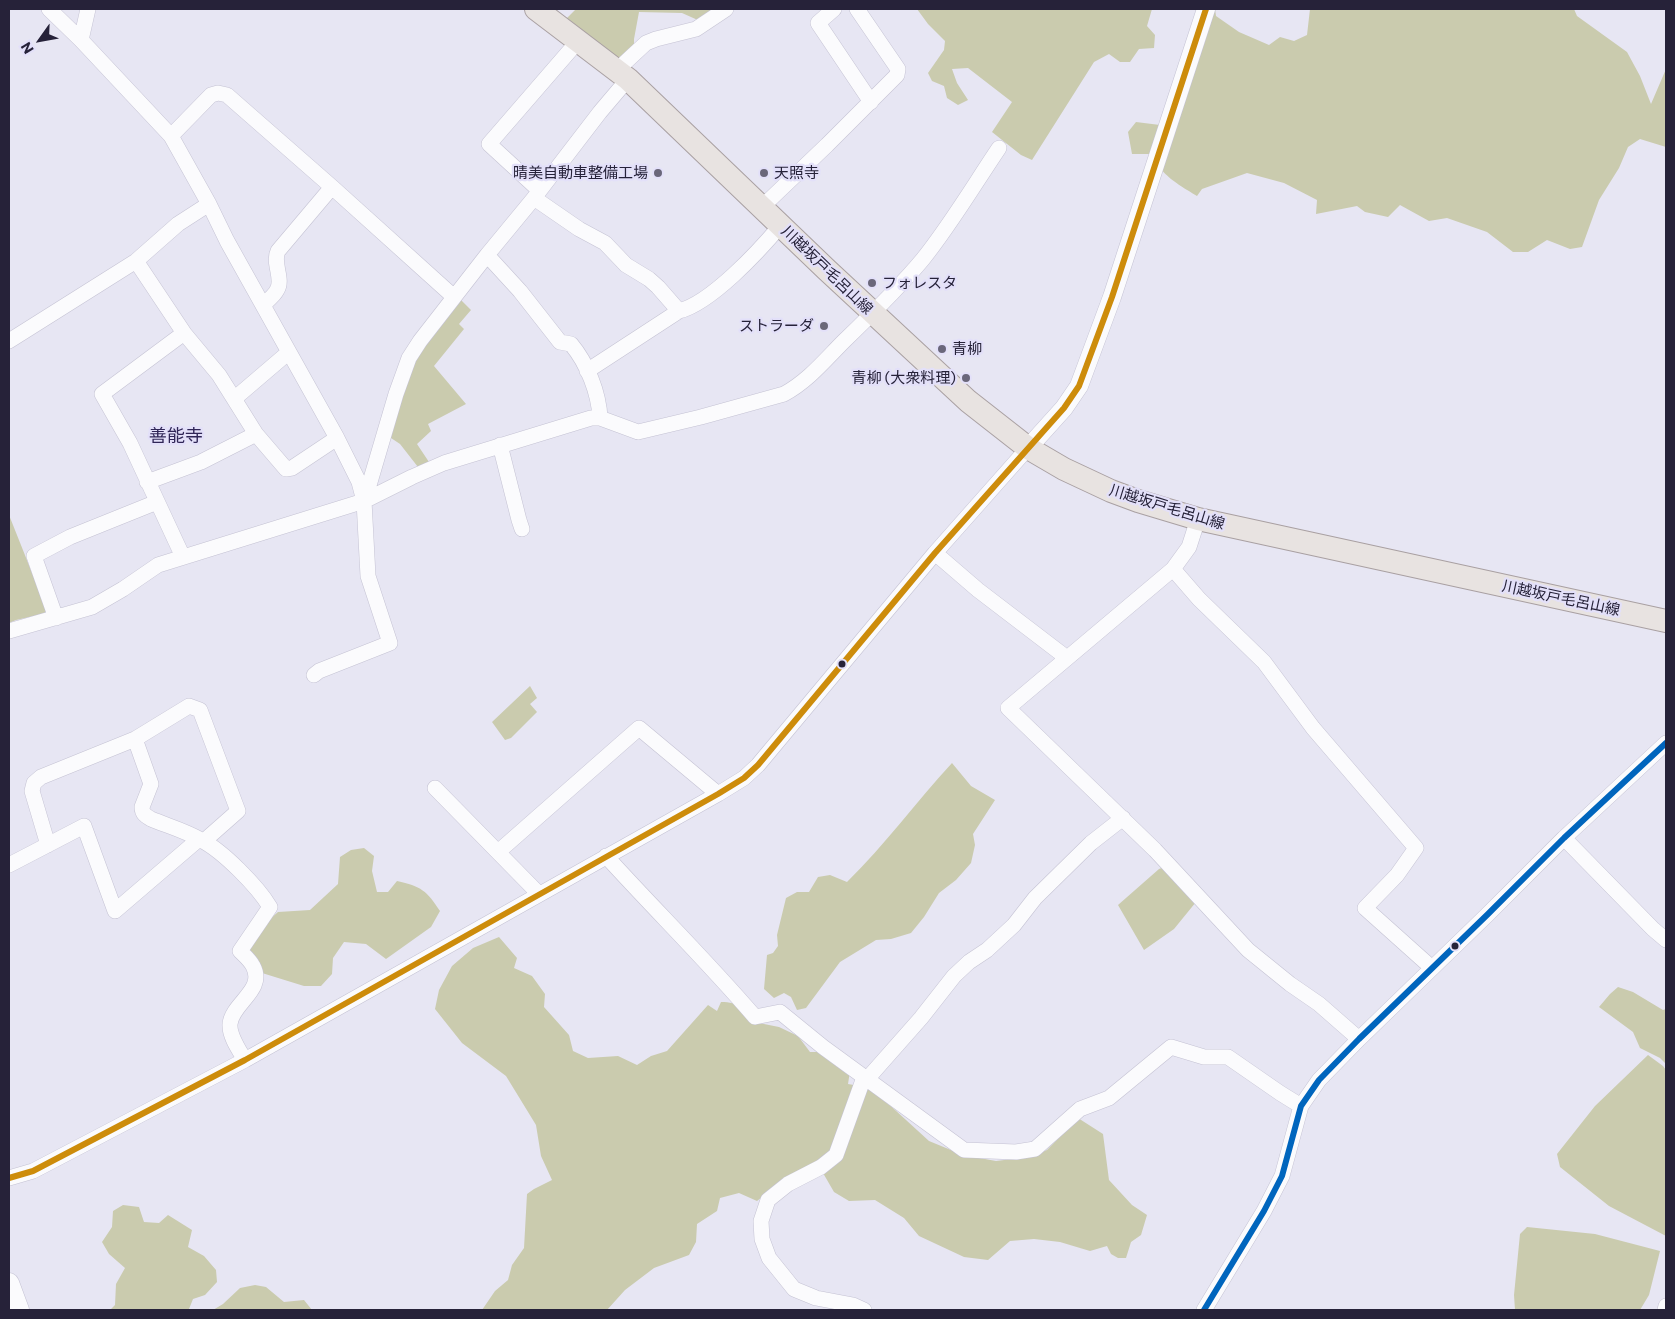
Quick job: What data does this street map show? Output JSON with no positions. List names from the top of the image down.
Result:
{
  "streets": {
    "main road": ["川越坂戸毛呂山線"]
  },
  "districts": ["善能寺"],
  "places": [
    "晴美自動車整備工場",
    "天照寺",
    "フォレスタ",
    "ストラーダ",
    "青柳",
    "青柳 (大衆料理)"
  ],
  "north": "bottom left"
}
